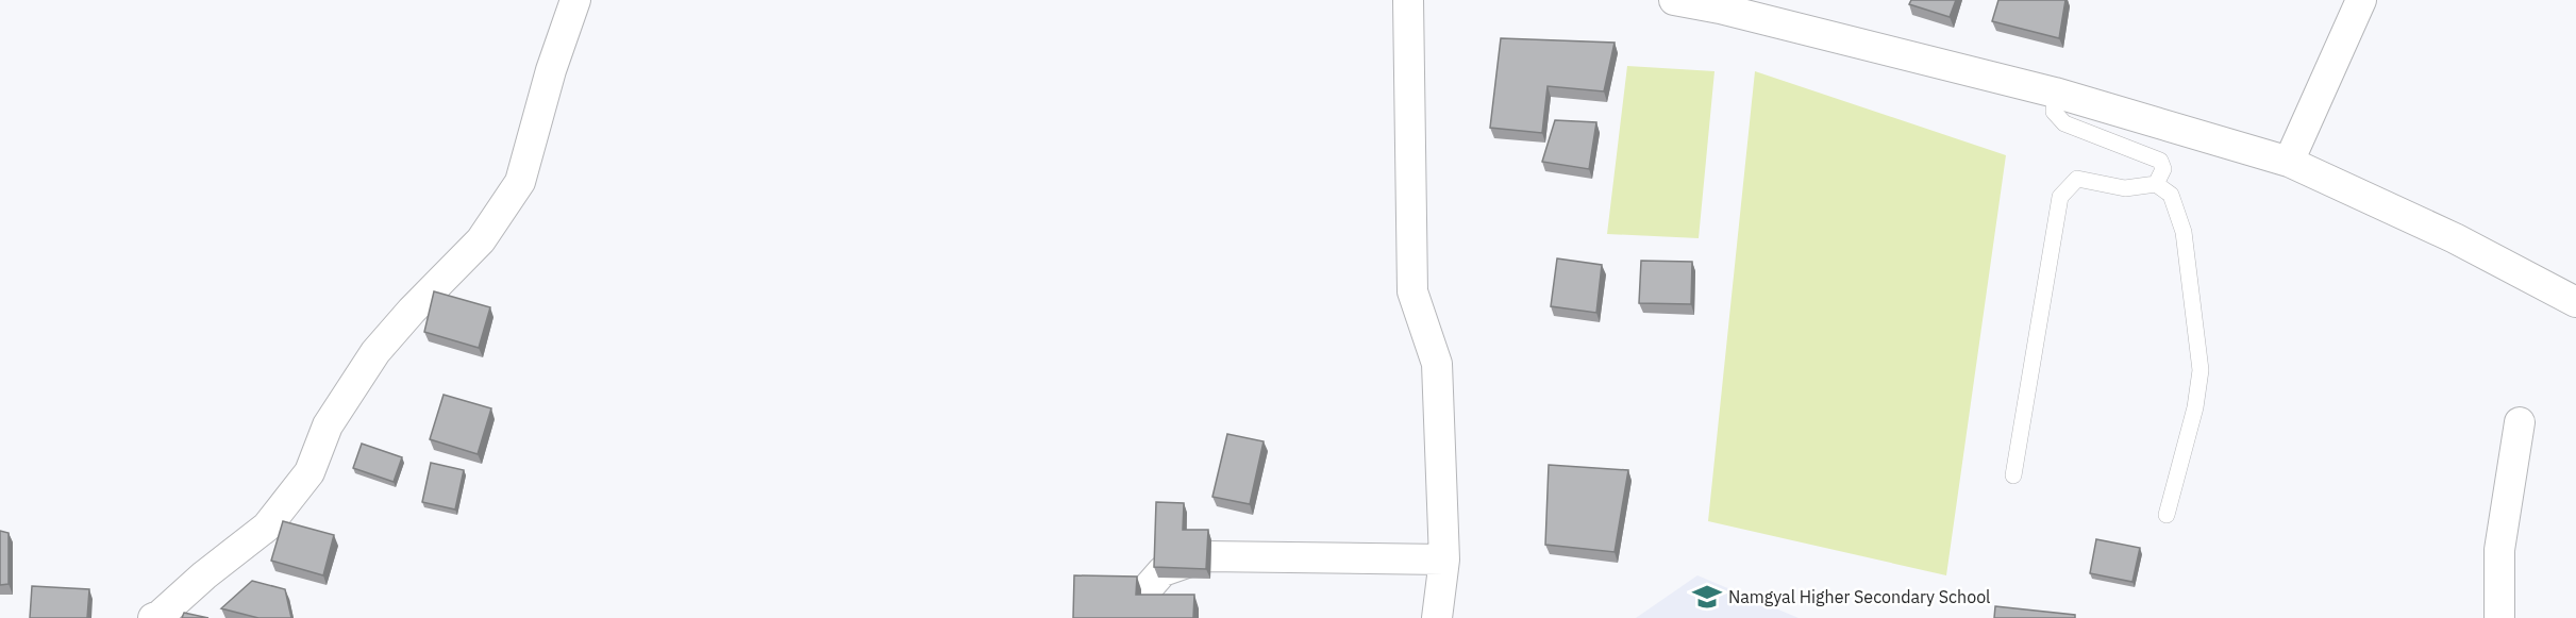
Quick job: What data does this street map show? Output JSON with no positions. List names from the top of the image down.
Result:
{
  "places": {
    "school or university": ["Namgyal Higher Secondary School"]
  }
}
